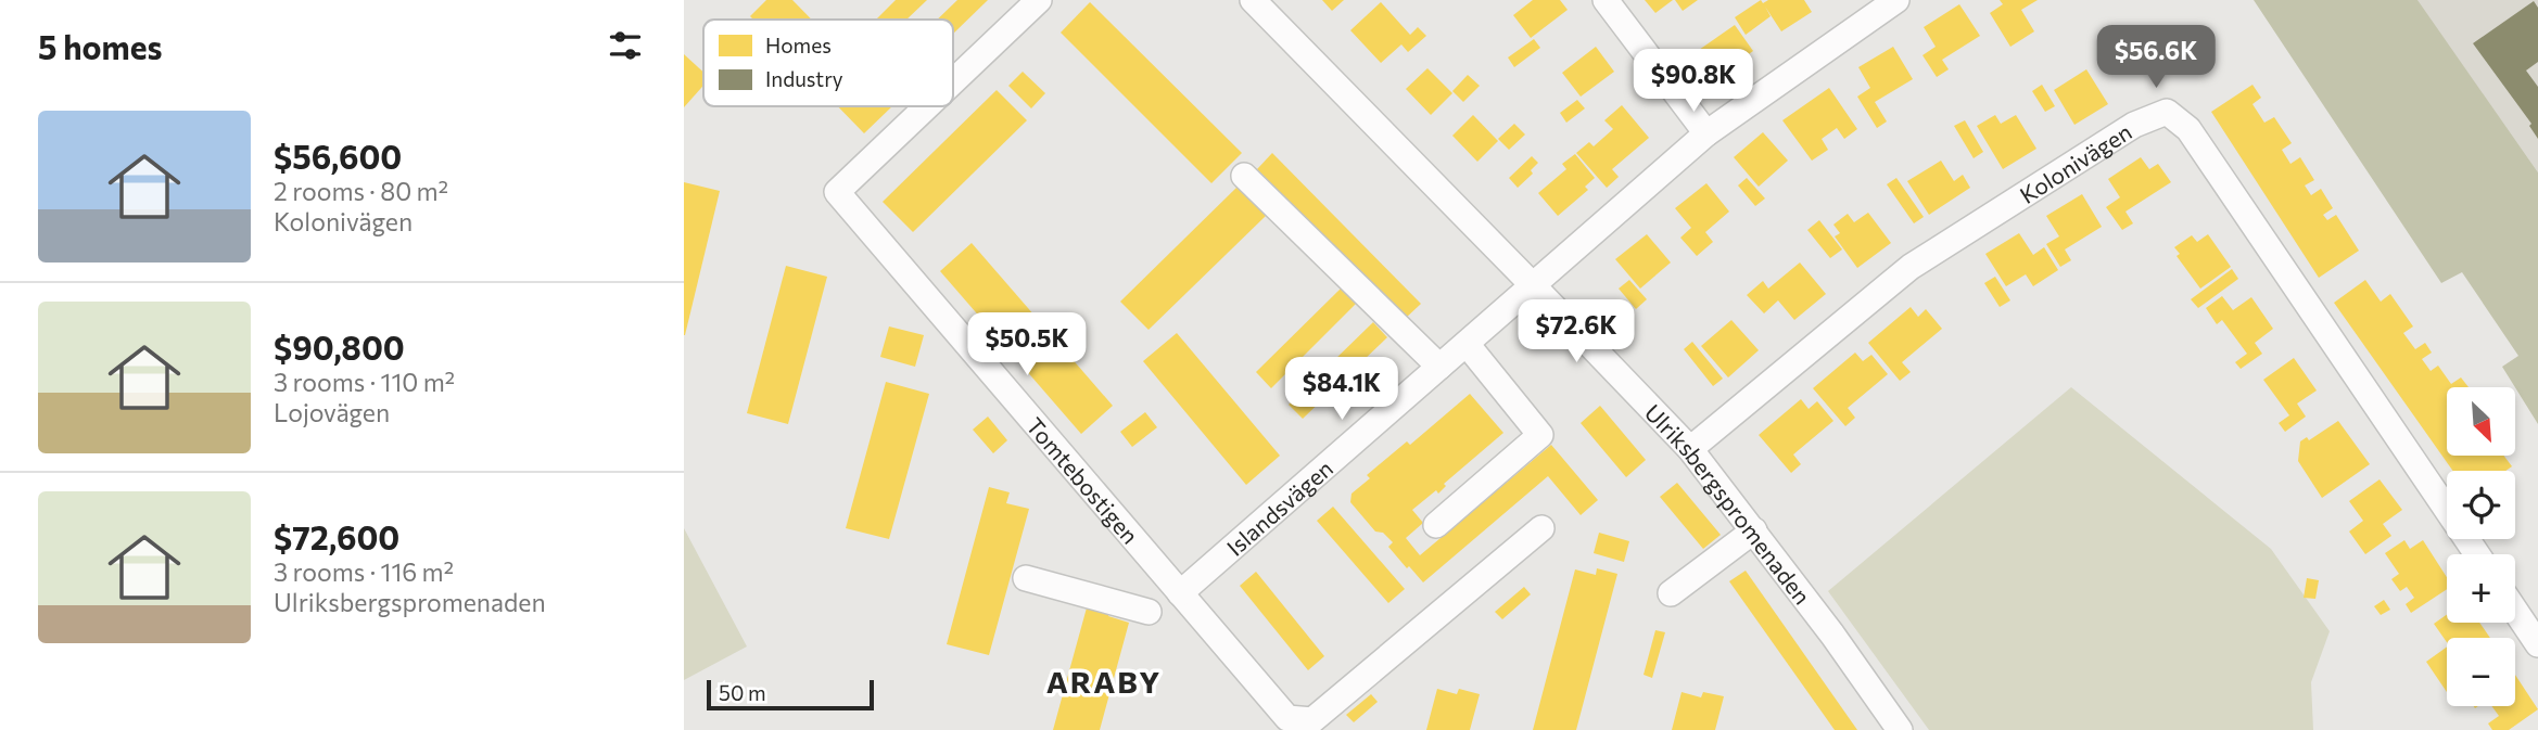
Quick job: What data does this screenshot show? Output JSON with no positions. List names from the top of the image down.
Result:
{
  "streets": {
    "street": [
      "Kolonivägen",
      "Tomtebostigen",
      "Ulriksbergspromenaden",
      "Islandsvägen"
    ]
  },
  "crossings": [
    ["Kolonivägen", "Ulriksbergspromenaden"],
    ["Tomtebostigen", "Islandsvägen"],
    ["Ulriksbergspromenaden", "Islandsvägen"]
  ],
  "districts": ["ARABY"],
  "legend": ["Homes", "Industry"],
  "scale_bar": "50 m",
  "north": "bottom right",
  "page": {
    "heading": "5 homes",
    "price": [
      "$56.6K",
      "$90.8K",
      "$72.6K",
      "$50.5K",
      "$84.1K"
    ],
    "list": [
      {
        "name": "$56,600",
        "note": "2 rooms · 80 m² · Kolonivägen"
      },
      {
        "name": "$90,800",
        "note": "3 rooms · 110 m² · Lojovägen"
      },
      {
        "name": "$72,600",
        "note": "3 rooms · 116 m² · Ulriksbergspromenaden"
      }
    ],
    "map_buttons": ["+", "−"],
    "scale": "50 m"
  }
}
